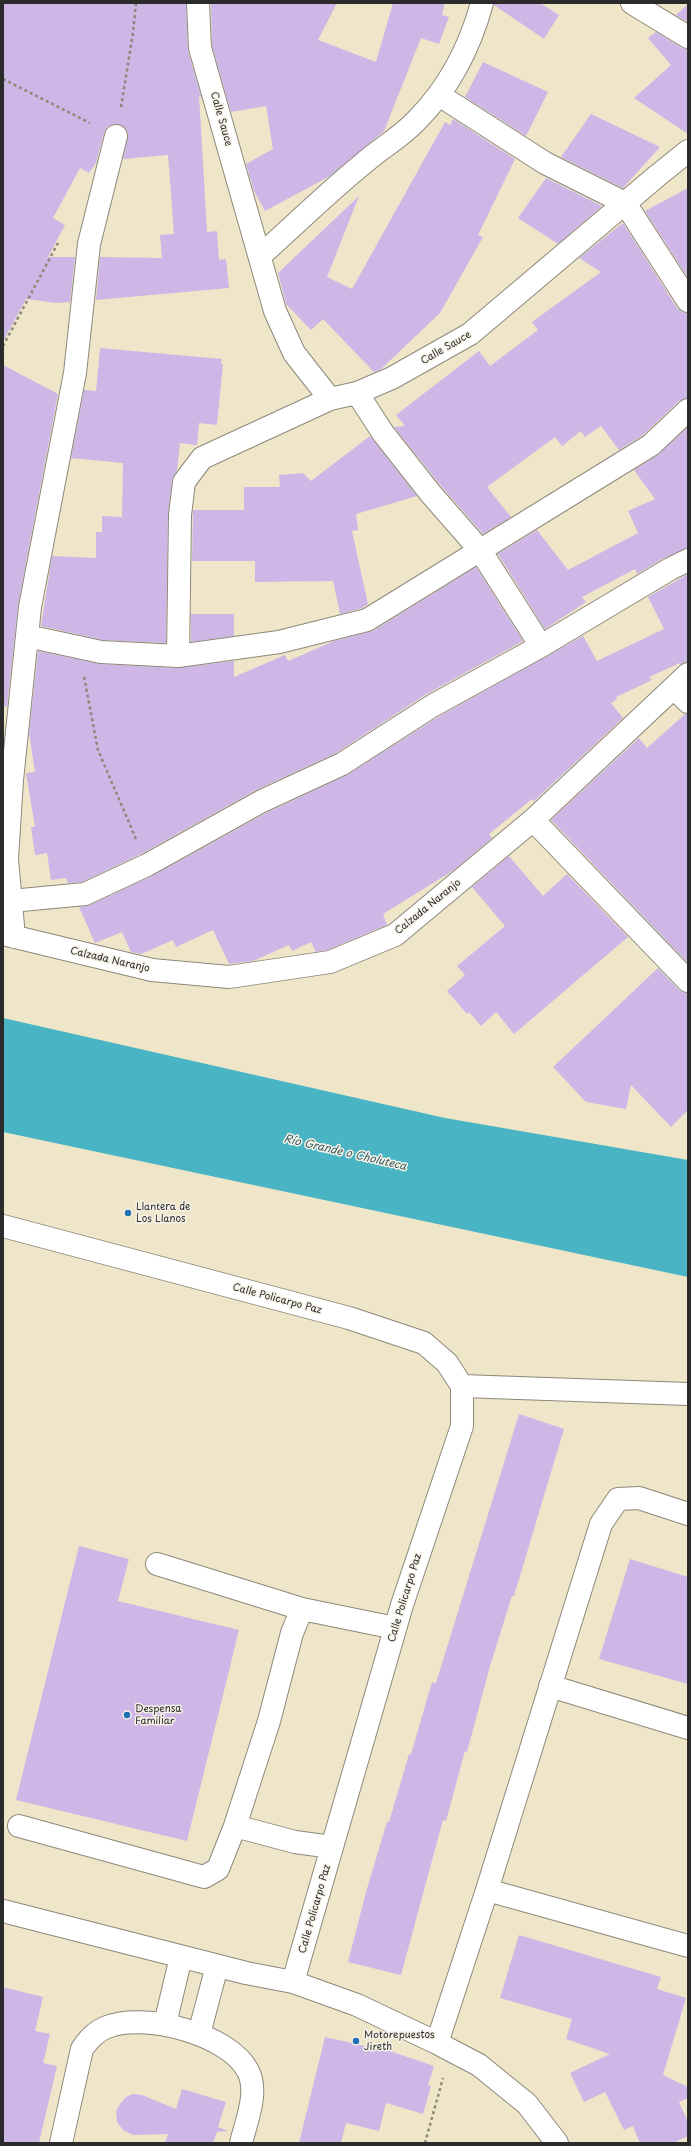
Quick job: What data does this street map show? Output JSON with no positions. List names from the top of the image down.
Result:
{
  "streets": {
    "street": ["Calle Sauce", "Calzada Naranjo", "Calle Policarpo Paz"]
  },
  "water": ["Río Grande o Choluteca"],
  "places": ["Llantera de Los Llanos", "Despensa Familiar", "Motorepuestos Jireth"]
}
